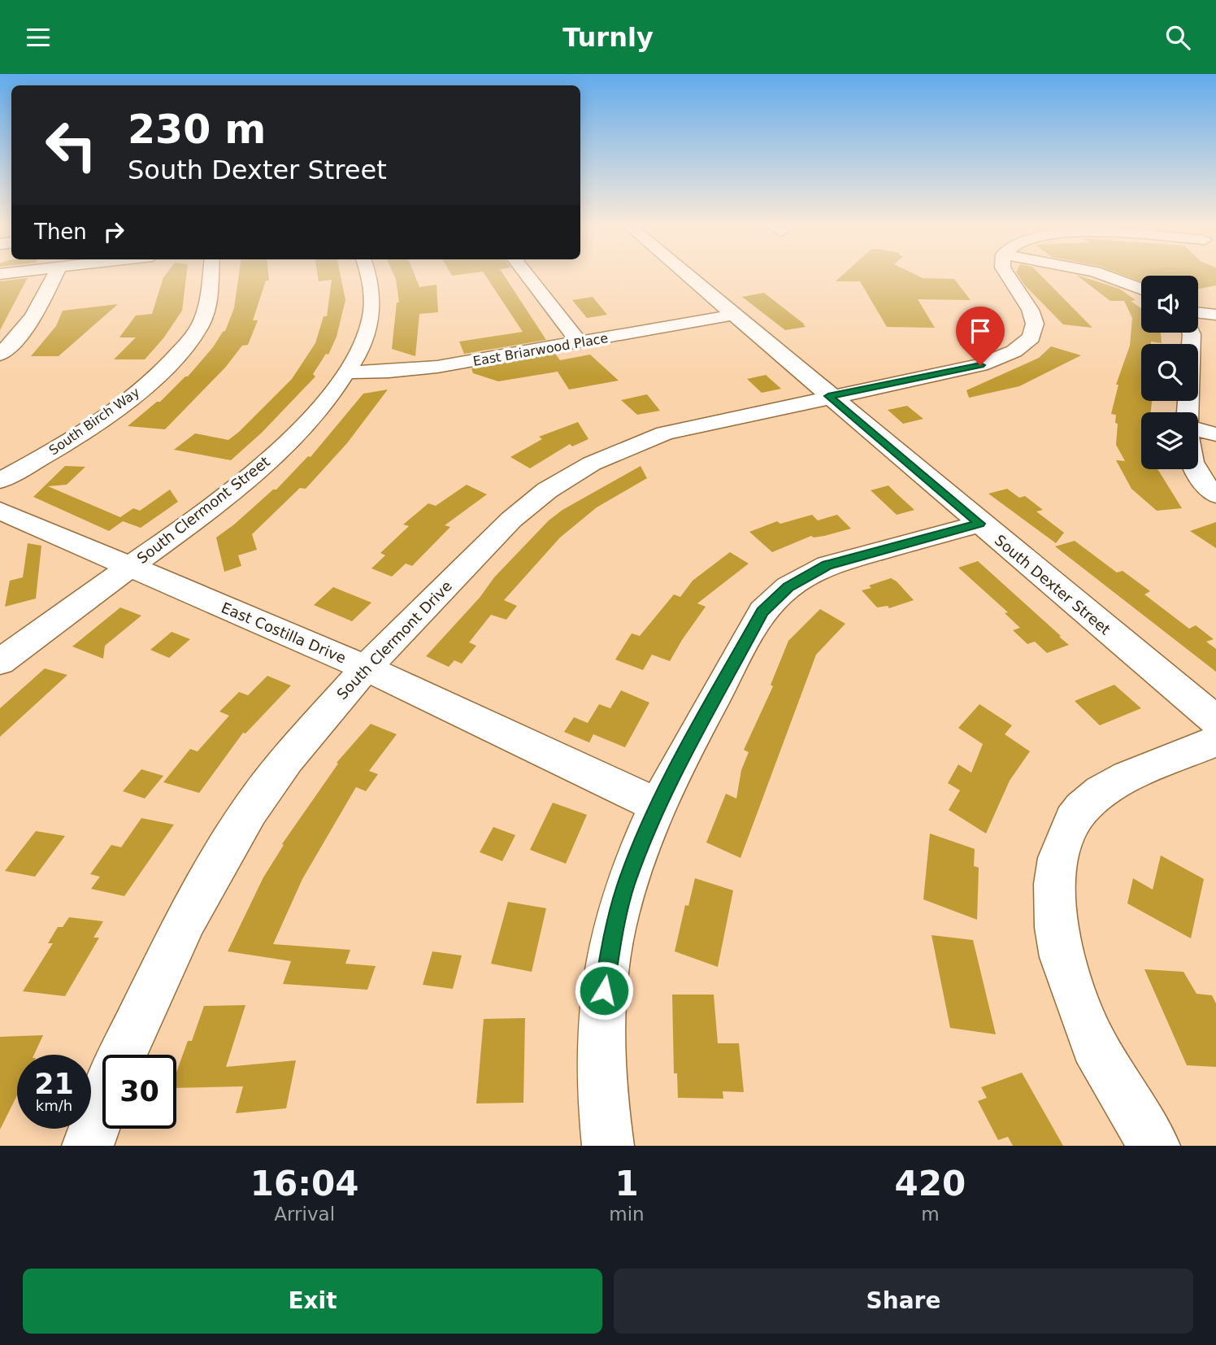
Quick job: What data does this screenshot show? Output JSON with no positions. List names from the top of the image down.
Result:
{
  "streets": {
    "street": [
      "East Briarwood Place",
      "South Birch Way",
      "South Clermont Street",
      "South Dexter Street",
      "East Costilla Drive",
      "South Clermont Drive"
    ]
  },
  "crossings": [
    ["East Briarwood Place", "South Clermont Street"],
    ["East Briarwood Place", "South Dexter Street"],
    ["South Clermont Street", "East Costilla Drive"],
    ["South Dexter Street", "South Clermont Drive"],
    ["East Costilla Drive", "South Clermont Drive"]
  ],
  "page": {
    "header": "Turnly",
    "turn": ["230 m", "South Dexter Street"],
    "then": "Then",
    "speed": "21 km/h",
    "limit": "30",
    "eta": [
      "16:04",
      "Arrival",
      "1",
      "min",
      "420",
      "m"
    ],
    "buttons": ["Exit", "Share"]
  }
}
